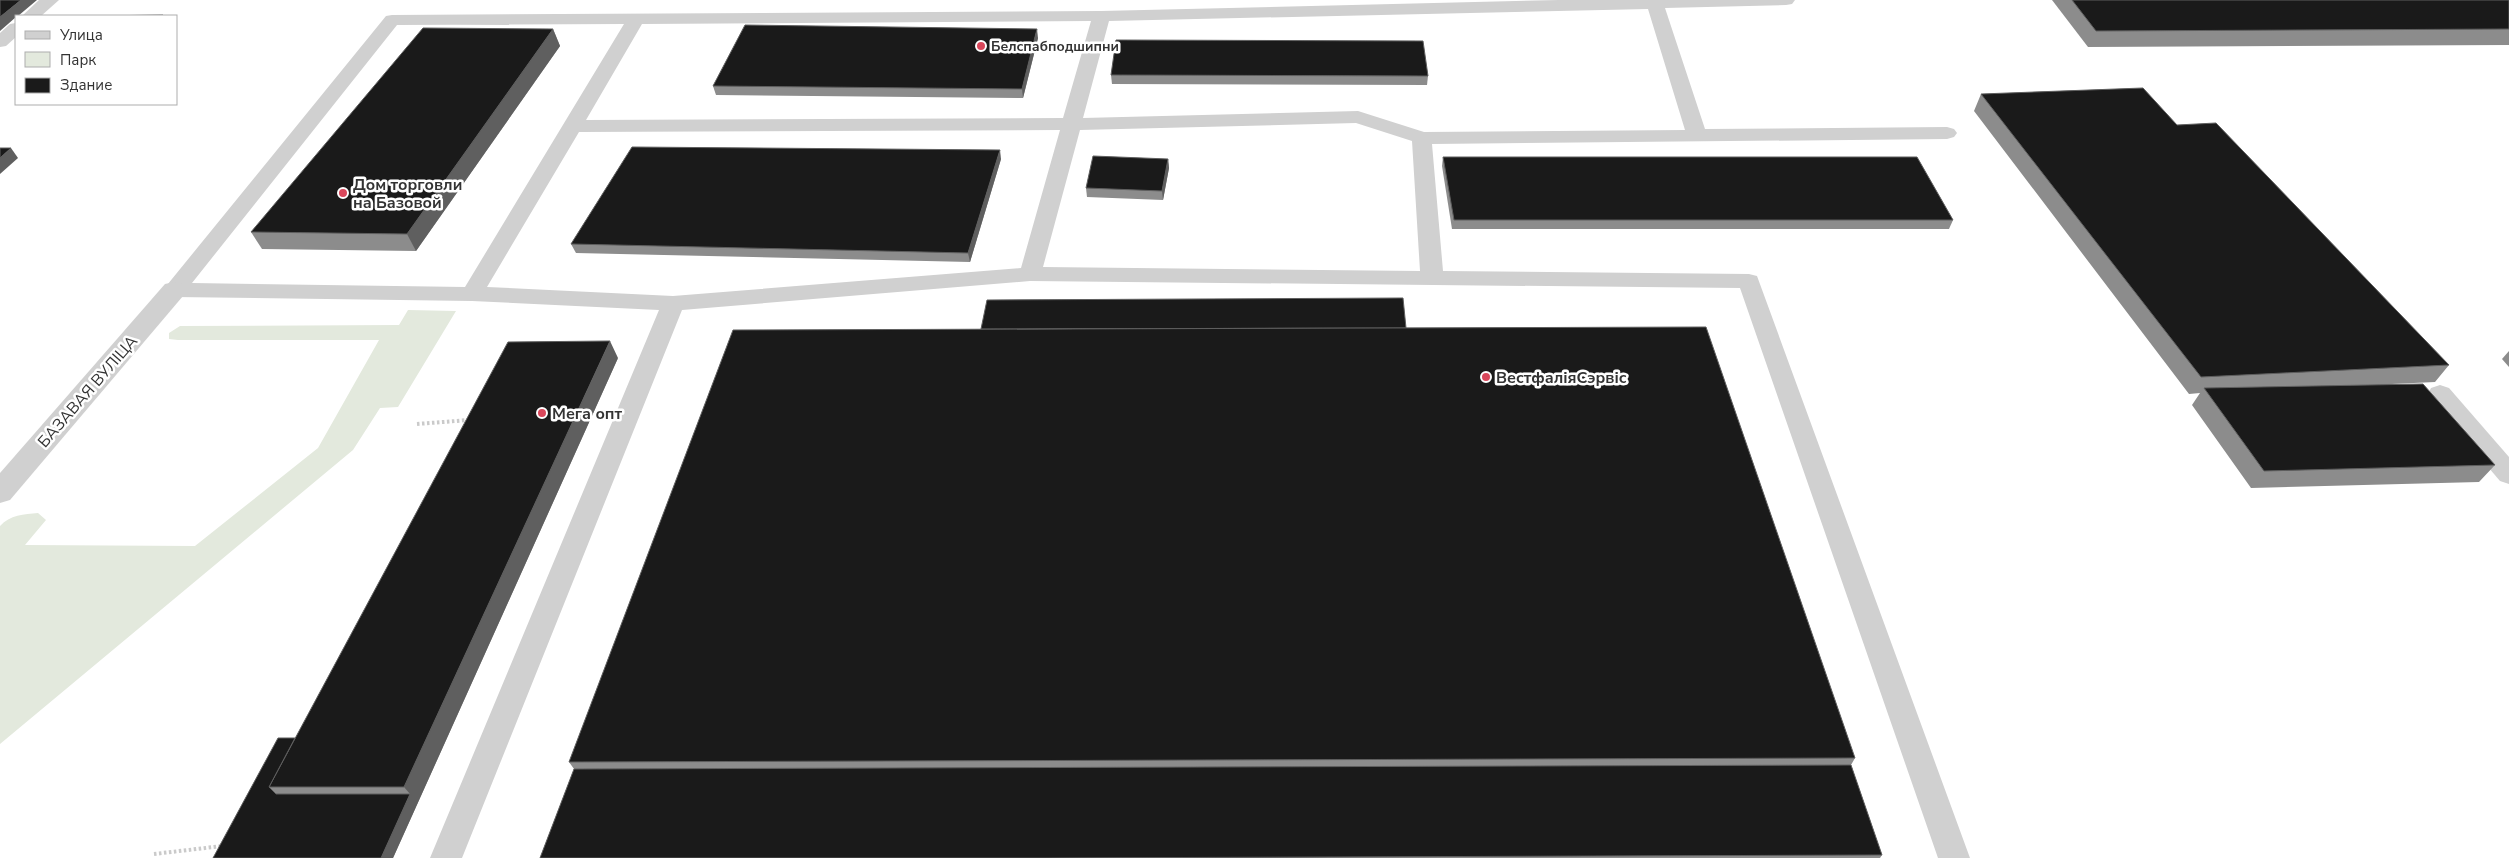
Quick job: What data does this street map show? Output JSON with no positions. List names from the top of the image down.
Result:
{
  "streets": {
    "street": ["БАЗАВАЯ ВУЛІЦА"]
  },
  "places": [
    "Белспабподшипни",
    "Дом торговли на Базовой",
    "ВестфаліяСэрвіс",
    "Мега опт"
  ],
  "legend": ["Улица", "Парк", "Здание"]
}
